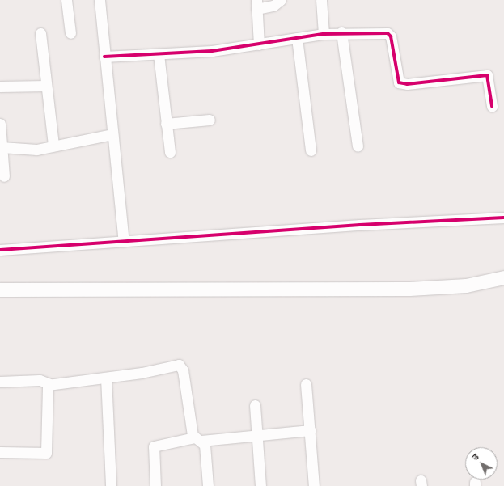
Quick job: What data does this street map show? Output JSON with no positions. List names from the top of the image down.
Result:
{
  "north": "top left"
}
